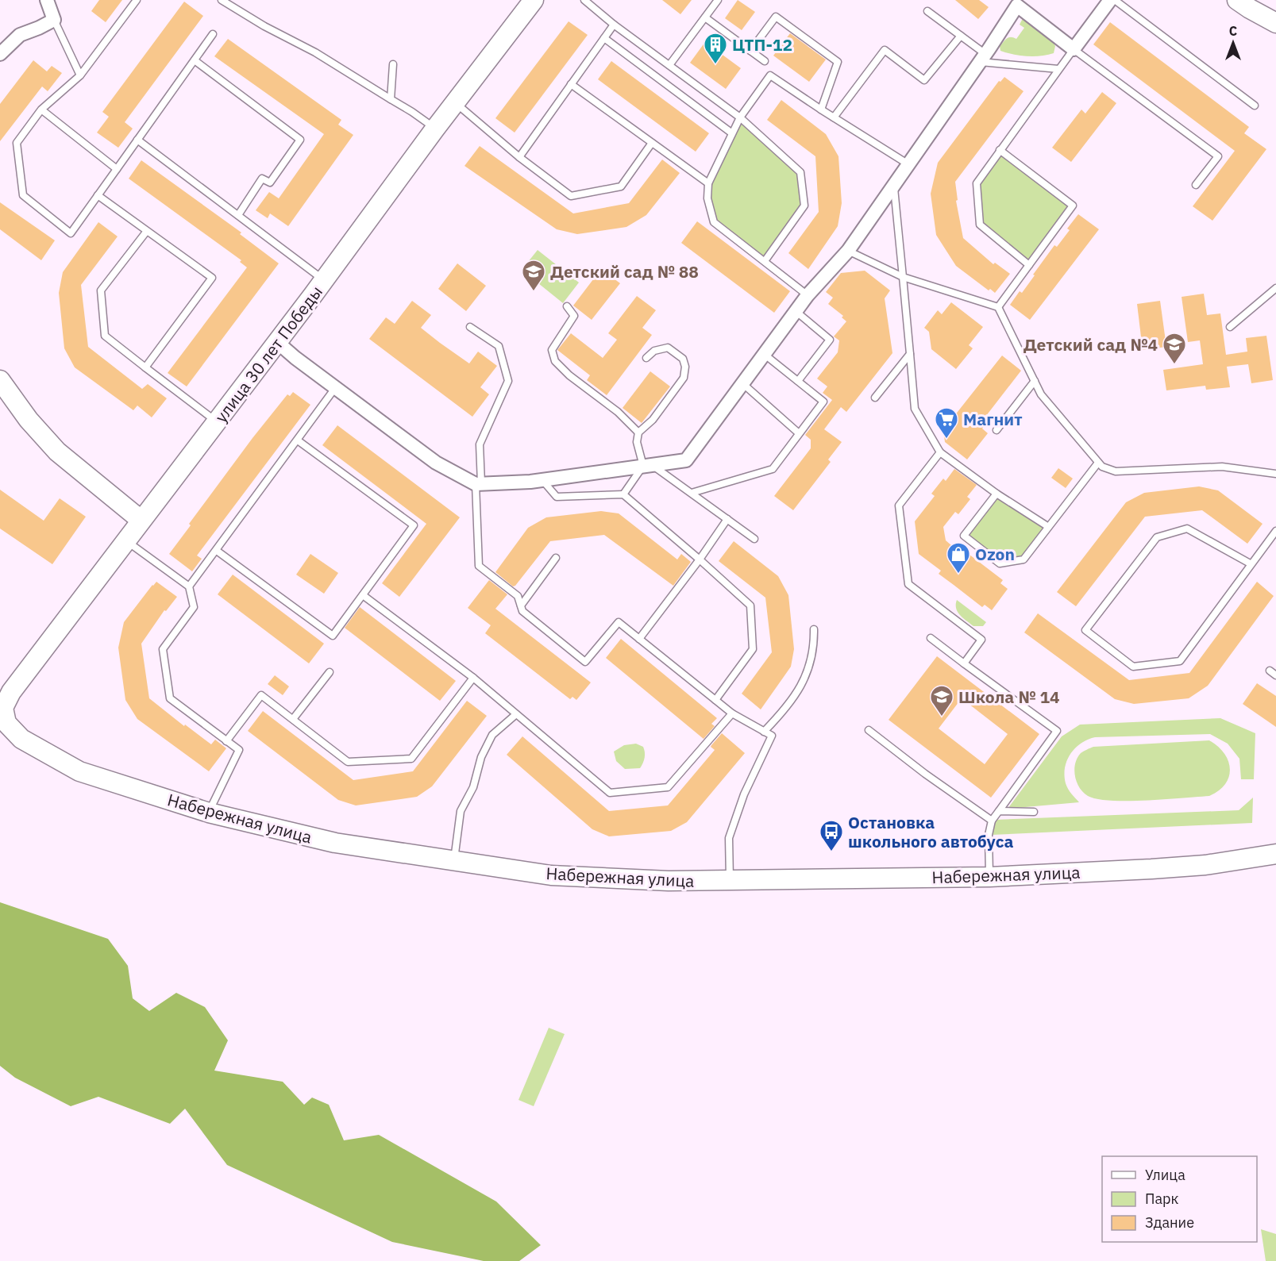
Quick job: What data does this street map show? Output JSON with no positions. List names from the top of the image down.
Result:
{
  "streets": {
    "street": ["улица 30 лет Победы", "Набережная улица"]
  },
  "crossings": [
    ["улица 30 лет Победы", "Набережная улица"]
  ],
  "places": {
    "building": ["ЦТП-12"],
    "school or university": ["Детский сад № 88", "Детский сад №4", "Школа № 14"],
    "supermarket": ["Магнит"],
    "shop": ["Ozon"],
    "bus stop": ["Остановка школьного автобуса"]
  },
  "legend": ["Улица", "Парк", "Здание"],
  "north": "top"
}
